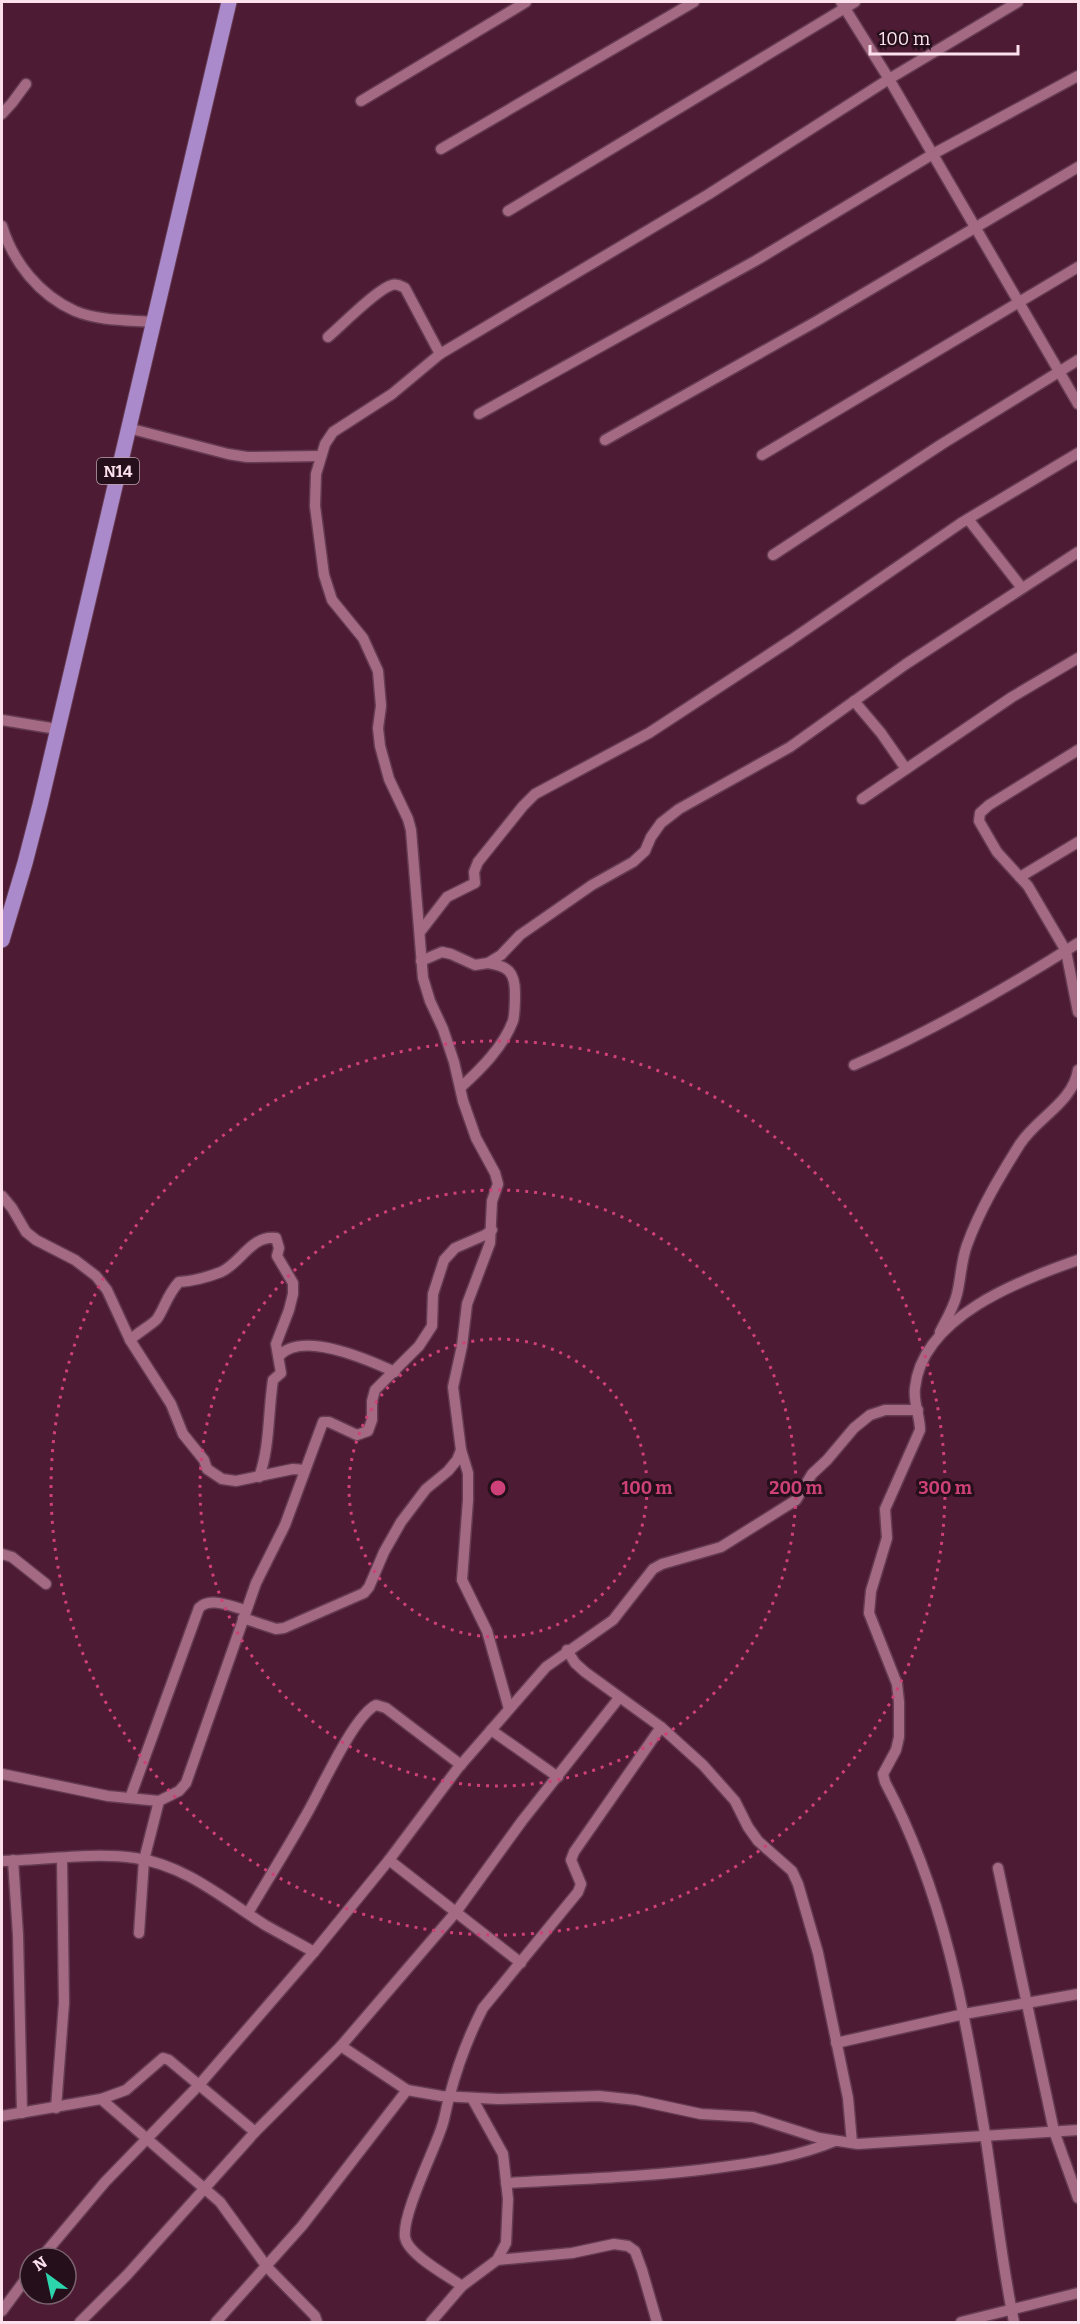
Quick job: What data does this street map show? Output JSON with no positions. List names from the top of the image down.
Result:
{
  "streets": {
    "main road": ["N14"]
  },
  "scale_bar": "100 m",
  "north": "top left",
  "rings": ["100 m", "200 m", "300 m"]
}
